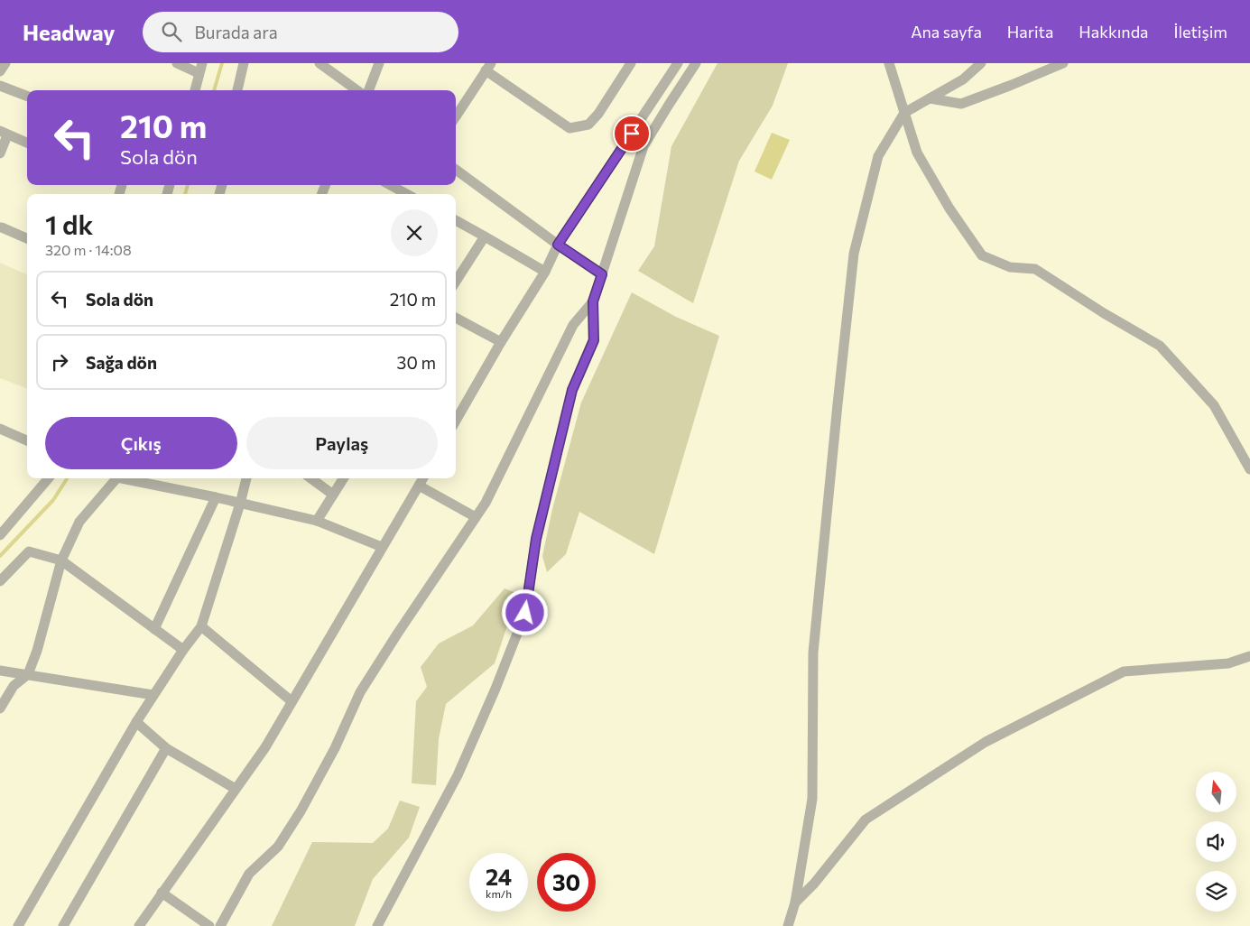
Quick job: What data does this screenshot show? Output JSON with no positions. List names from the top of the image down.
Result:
{
  "north": "top",
  "page": {
    "header": "Headway",
    "search": "Burada ara",
    "nav": [
      "Ana sayfa",
      "Harita",
      "Hakkında",
      "İletişim"
    ],
    "turn": ["210 m", "Sola dön"],
    "heading": ["1 dk", "320 m · 14:08"],
    "list": [
      {
        "name": "Sola dön",
        "value": "210 m"
      },
      {
        "name": "Sağa dön",
        "value": "30 m"
      }
    ],
    "buttons": ["Çıkış", "Paylaş"],
    "speed": "24 km/h",
    "limit": "30"
  }
}
